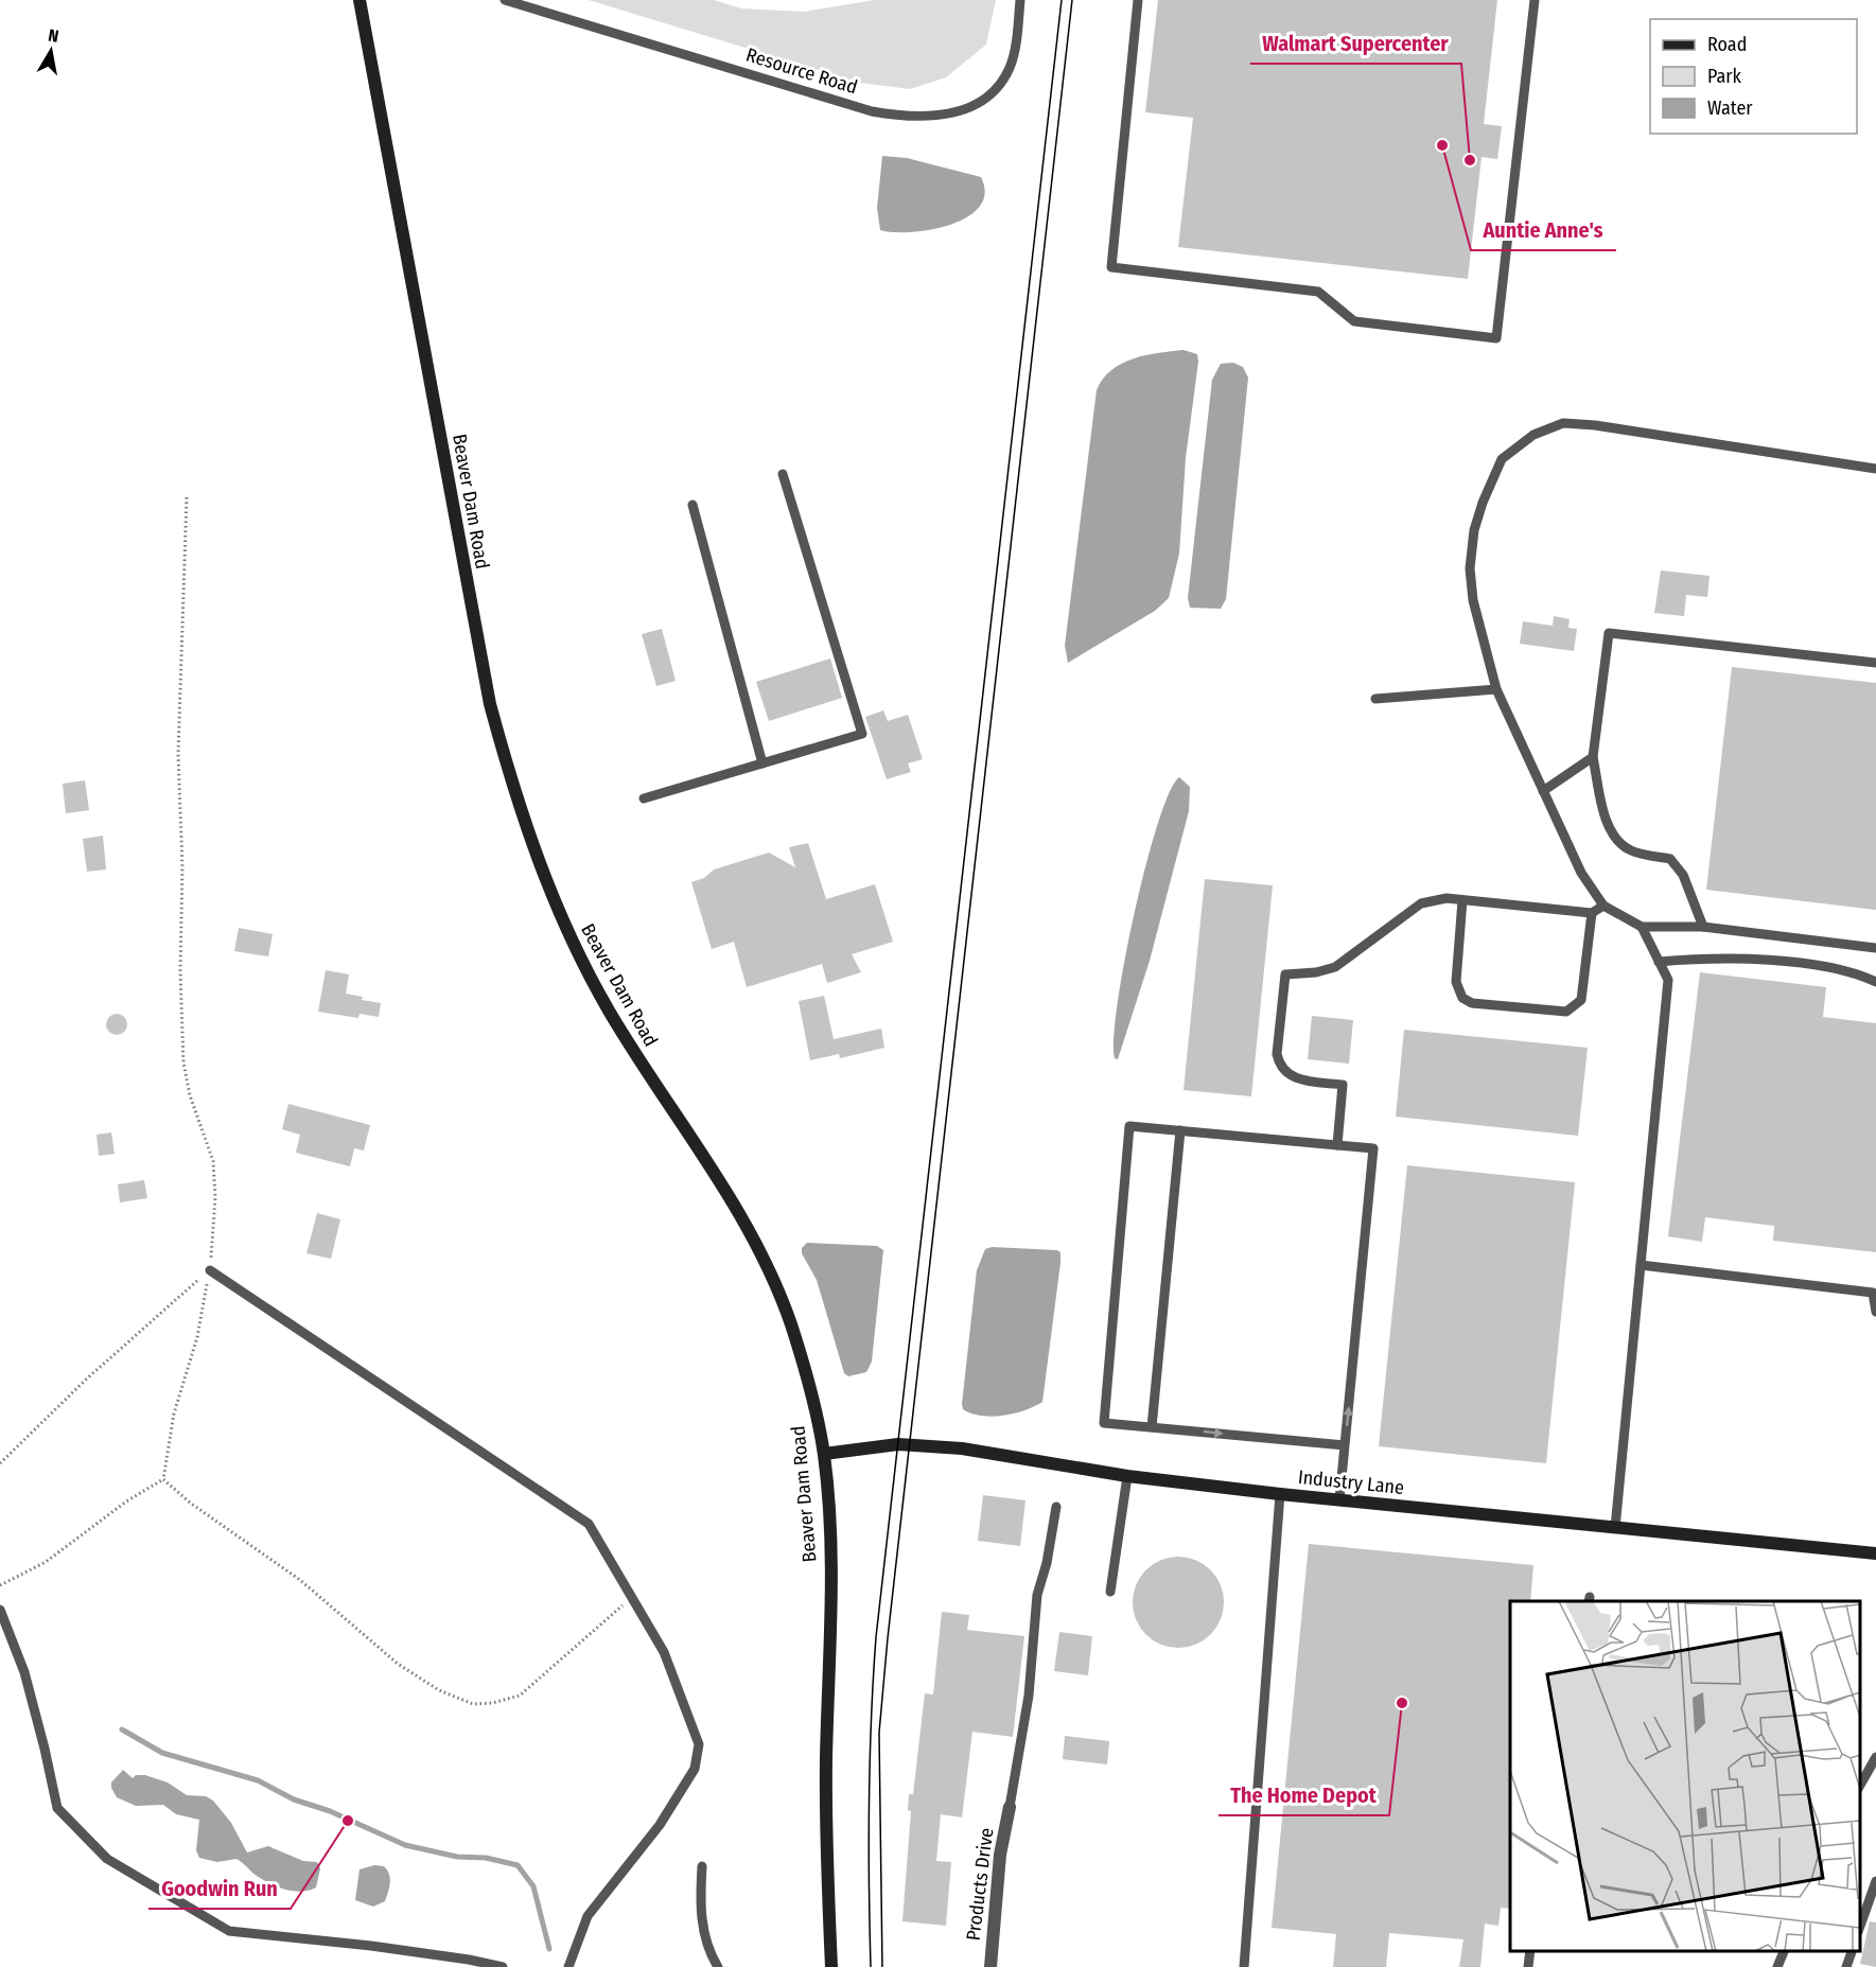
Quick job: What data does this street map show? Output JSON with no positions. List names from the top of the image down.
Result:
{
  "streets": {
    "main road": ["Beaver Dam Road", "Industry Lane"],
    "street": ["Products Drive"],
    "lane": ["Resource Road"]
  },
  "crossings": [
    ["Beaver Dam Road", "Industry Lane"]
  ],
  "places": [
    "Auntie Anne's",
    "Walmart Supercenter",
    "The Home Depot",
    "Goodwin Run"
  ],
  "legend": ["Road", "Park", "Water"],
  "north": "top"
}
